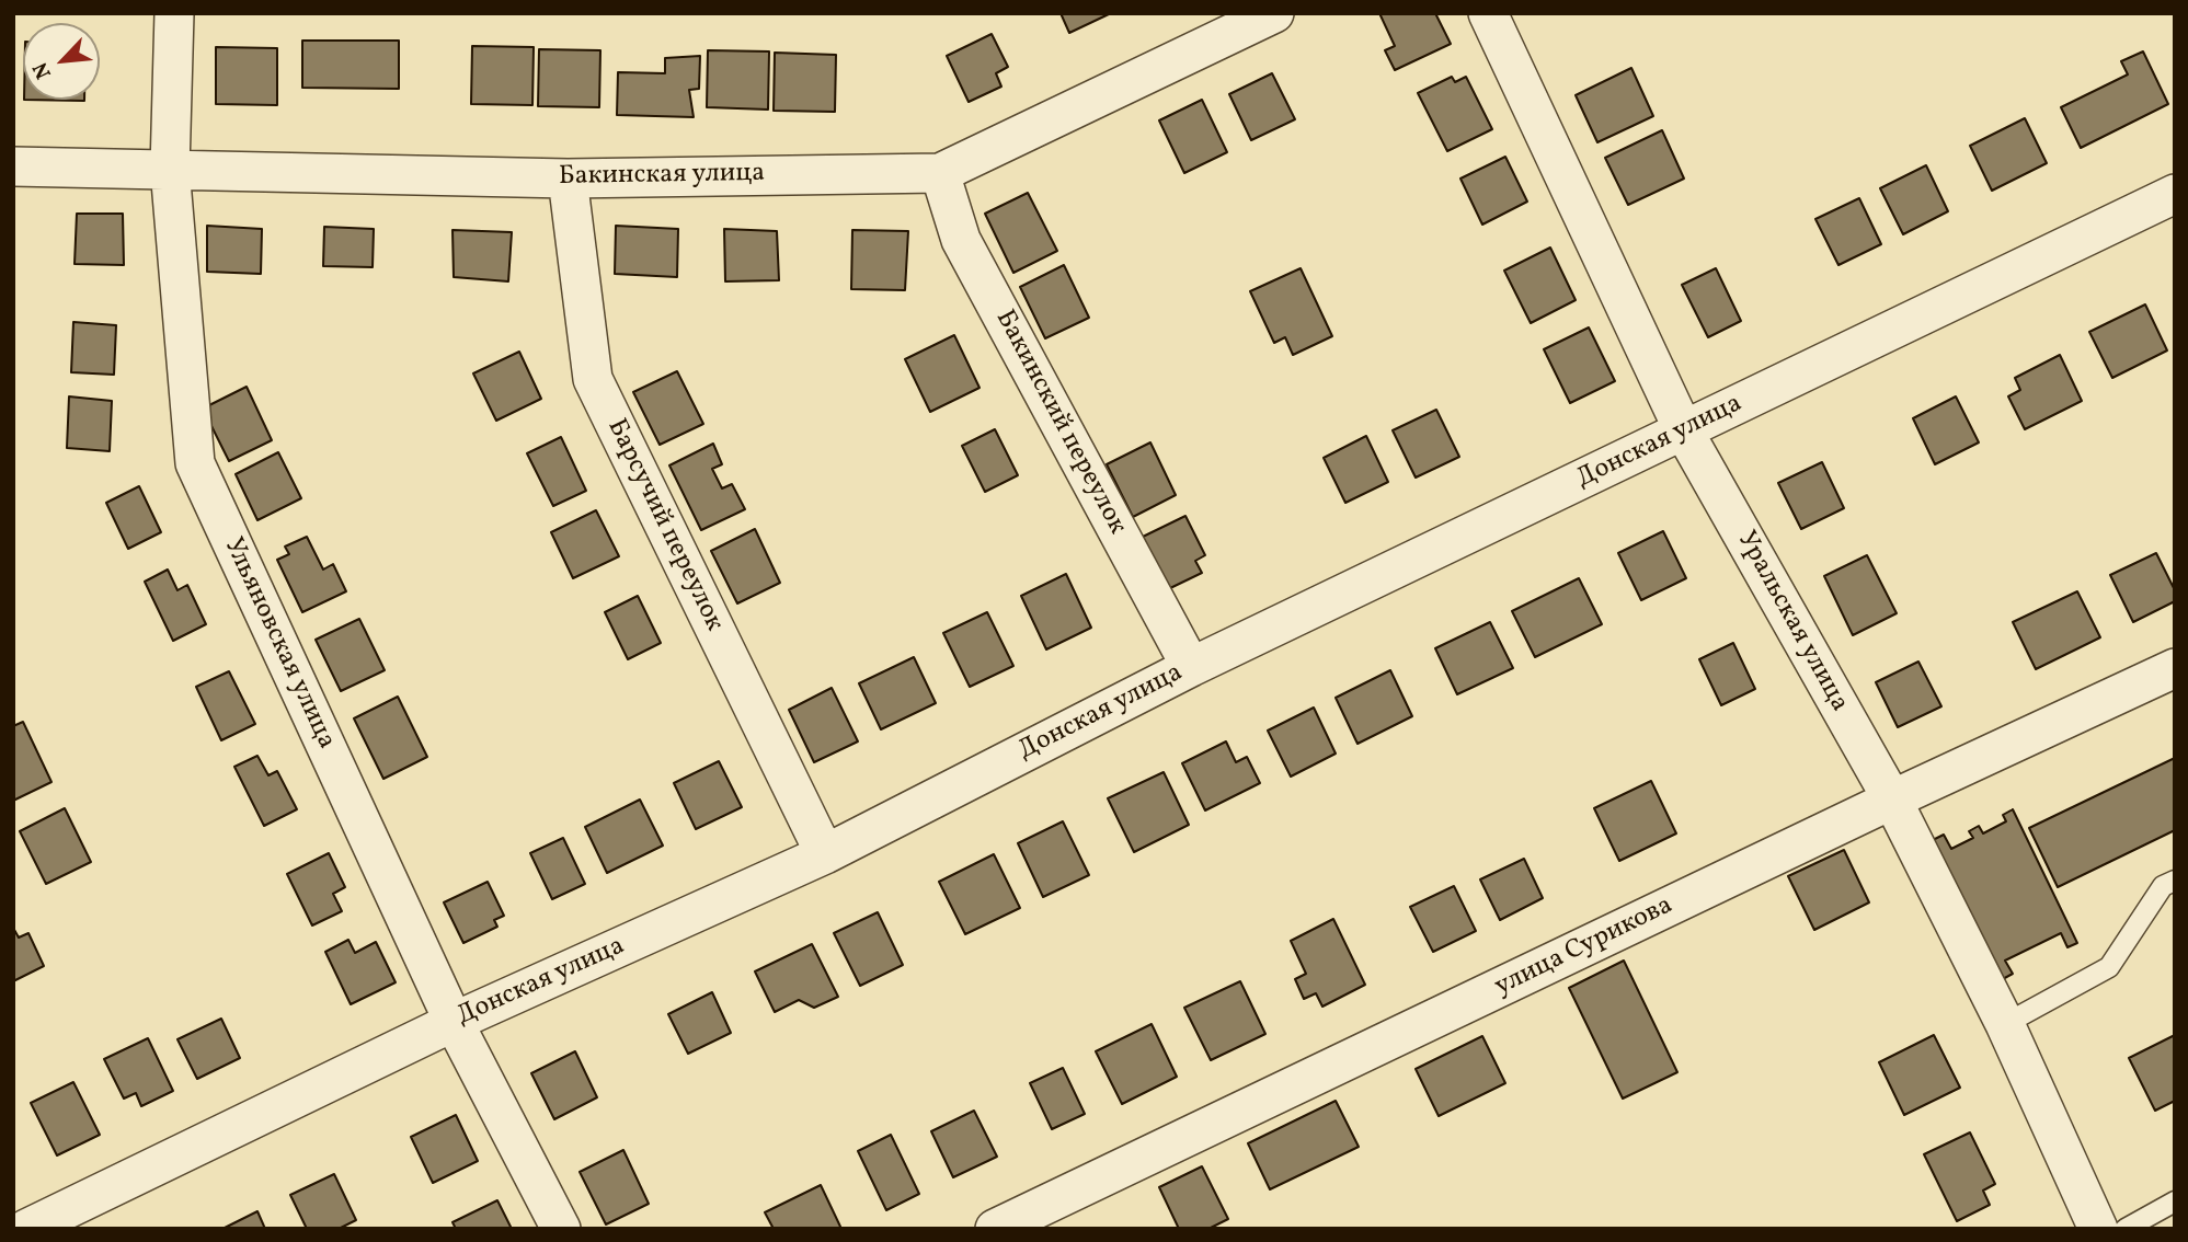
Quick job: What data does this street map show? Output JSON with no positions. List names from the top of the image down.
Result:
{
  "streets": {
    "street": [
      "Бакинская улица",
      "Бакинский переулок",
      "Донская улица",
      "Барсучий переулок",
      "Уральская улица",
      "Ульяновская улица",
      "улица Сурикова"
    ]
  },
  "crossings": [
    ["Бакинская улица", "Бакинский переулок"],
    ["Бакинская улица", "Барсучий переулок"],
    ["Бакинская улица", "Ульяновская улица"],
    ["Бакинский переулок", "Донская улица"],
    ["Донская улица", "Барсучий переулок"],
    ["Донская улица", "Уральская улица"],
    ["Донская улица", "Ульяновская улица"],
    ["Уральская улица", "улица Сурикова"]
  ],
  "north": "bottom left"
}
